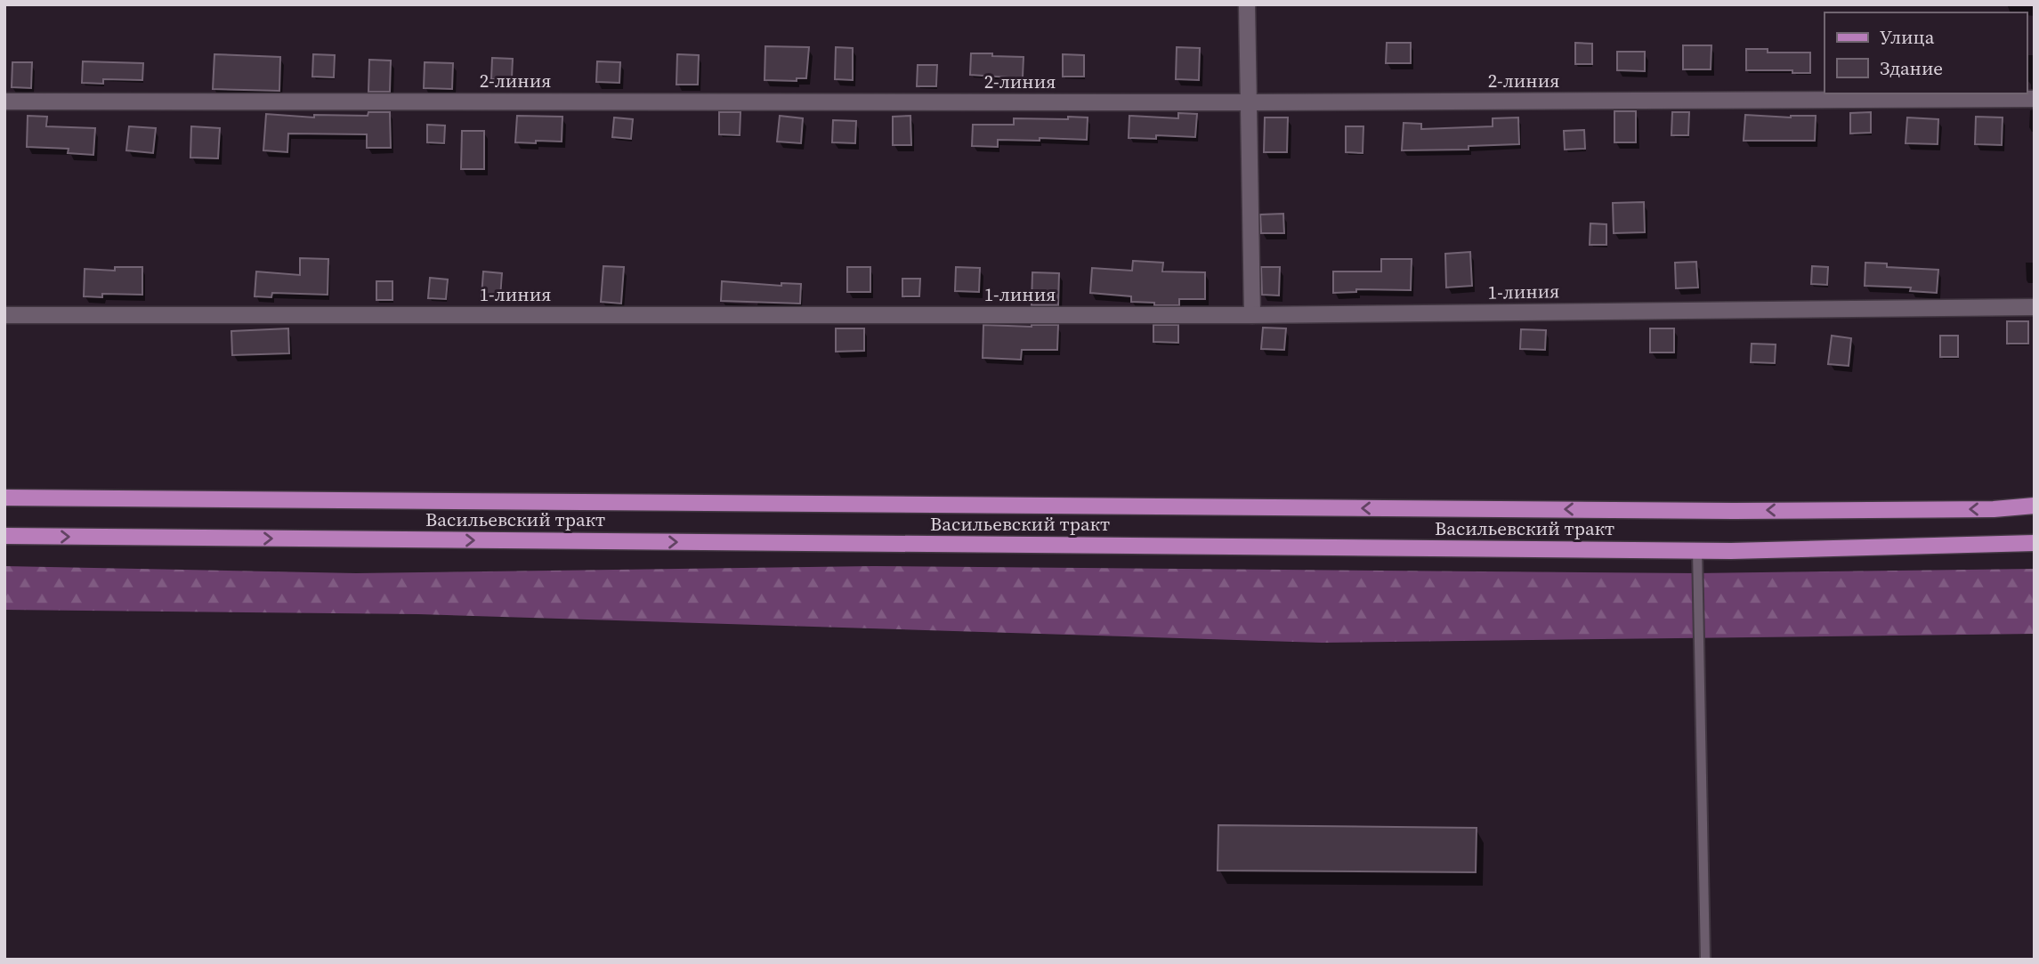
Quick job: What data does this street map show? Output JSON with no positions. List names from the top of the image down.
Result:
{
  "streets": {
    "main road": ["Васильевский тракт"],
    "street": ["2-линия", "1-линия"]
  },
  "legend": ["Улица", "Здание"]
}
